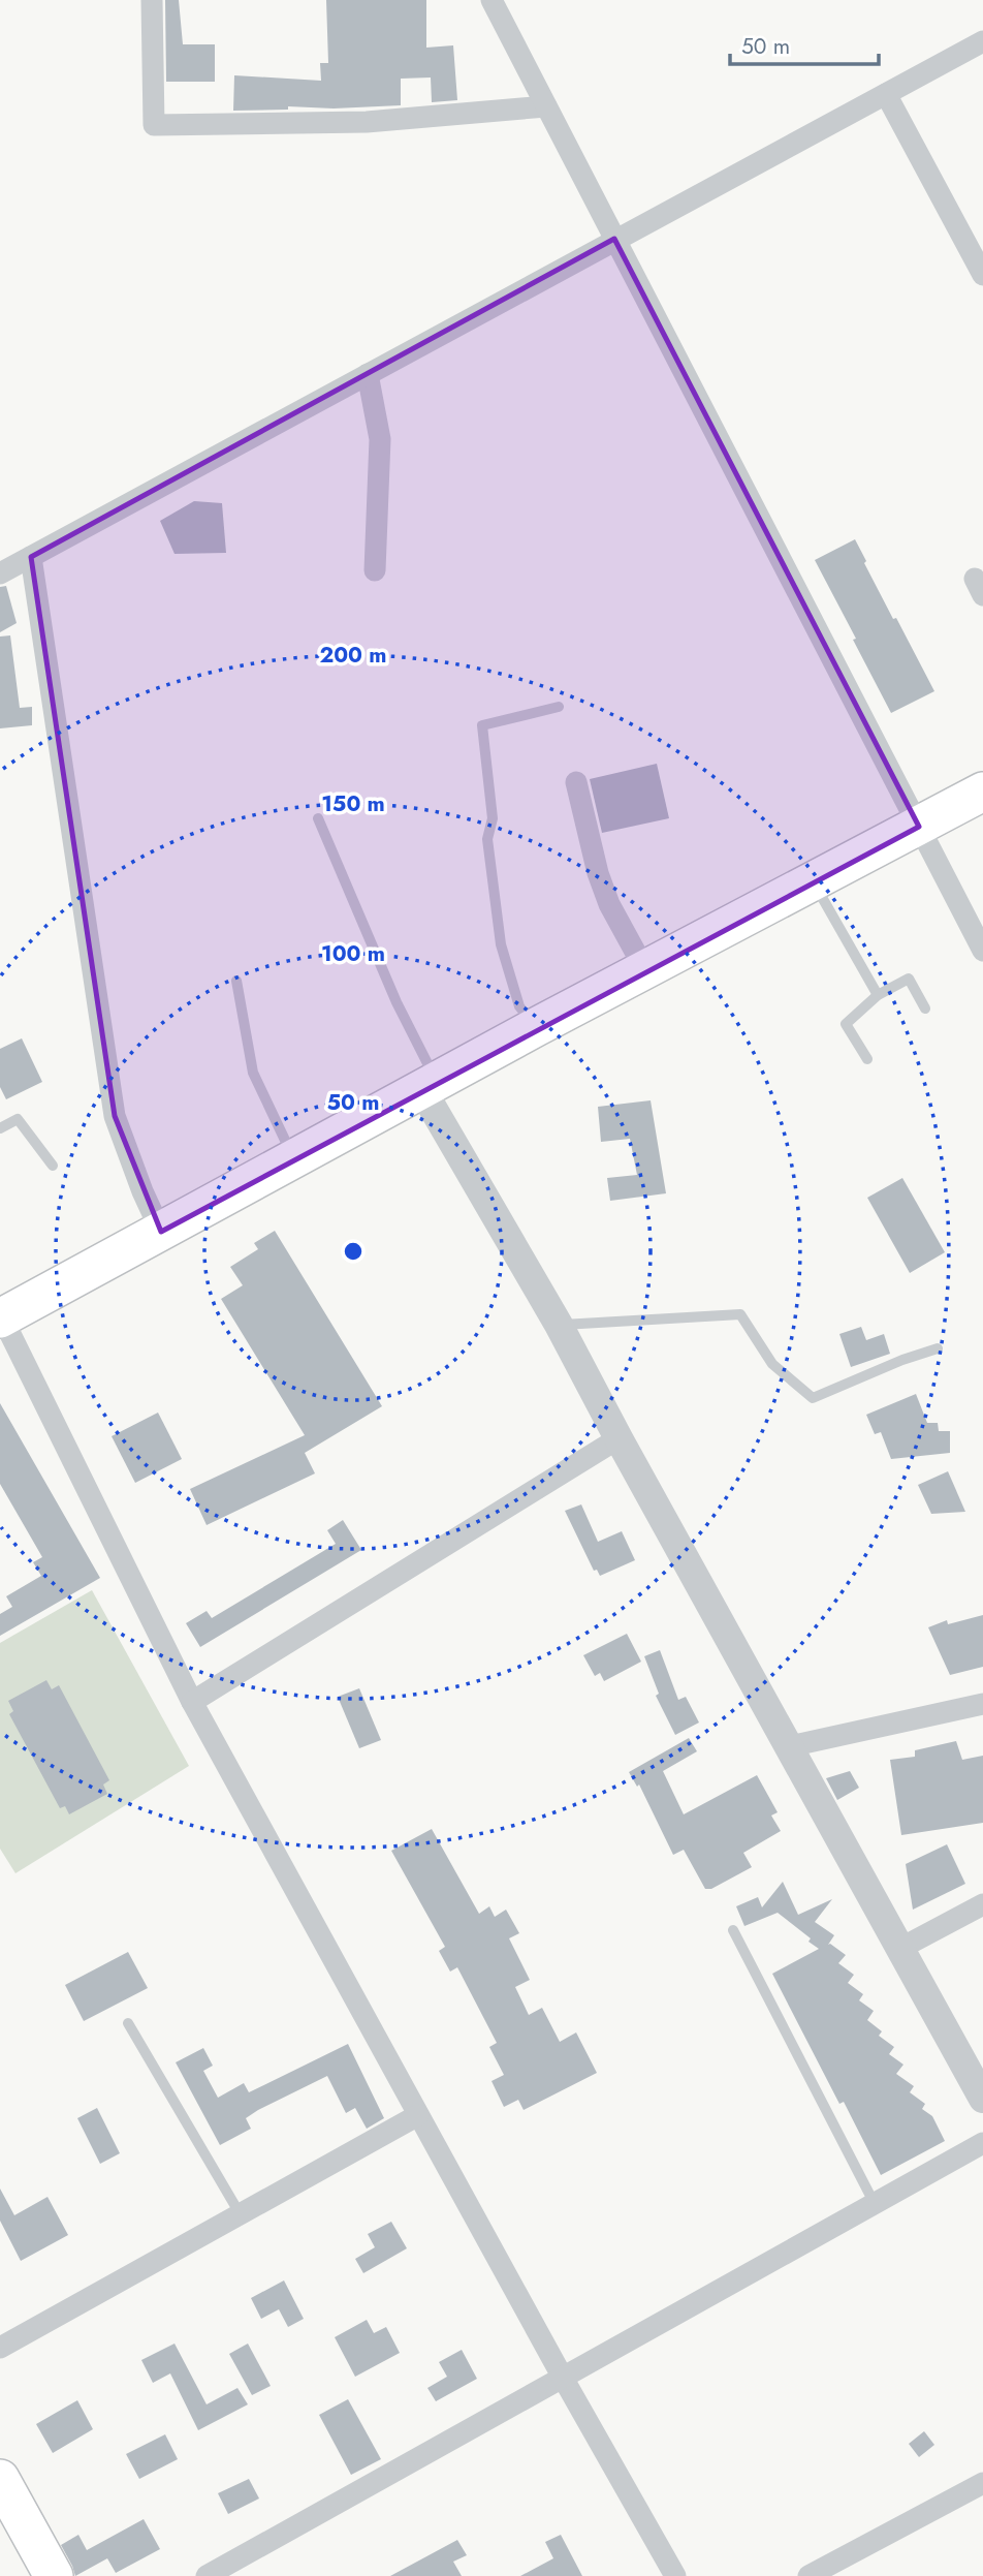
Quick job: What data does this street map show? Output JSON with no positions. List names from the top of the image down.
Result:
{
  "scale_bar": "50 m",
  "rings": [
    "200 m",
    "150 m",
    "100 m",
    "50 m"
  ]
}
